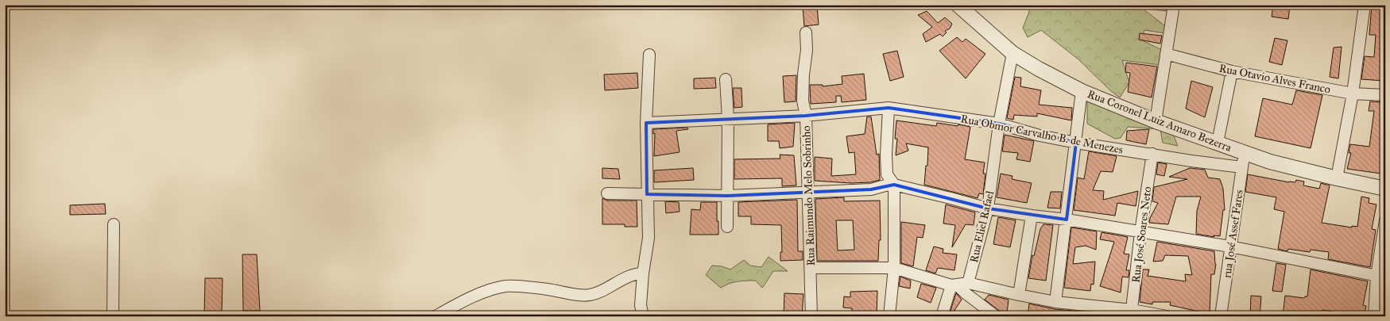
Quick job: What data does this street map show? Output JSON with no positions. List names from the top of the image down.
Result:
{
  "streets": {
    "street": [
      "Rua Otavio Alves Franco",
      "Rua Coronel Luiz Amaro Bezerra",
      "Rua Obmor Carvalho B. de Menezes",
      "Rua Raimundo Melo Sobrinho",
      "Rua Eliel Rafael",
      "rua José Assef Fares",
      "Rua José Soares Neto"
    ]
  },
  "crossings": [
    ["Rua Coronel Luiz Amaro Bezerra", "Rua Eliel Rafael"],
    ["Rua Coronel Luiz Amaro Bezerra", "rua José Assef Fares"],
    ["Rua Obmor Carvalho B. de Menezes", "Rua Raimundo Melo Sobrinho"],
    ["Rua Obmor Carvalho B. de Menezes", "Rua Eliel Rafael"],
    ["Rua Obmor Carvalho B. de Menezes", "rua José Assef Fares"],
    ["Rua Obmor Carvalho B. de Menezes", "Rua José Soares Neto"]
  ]
}
